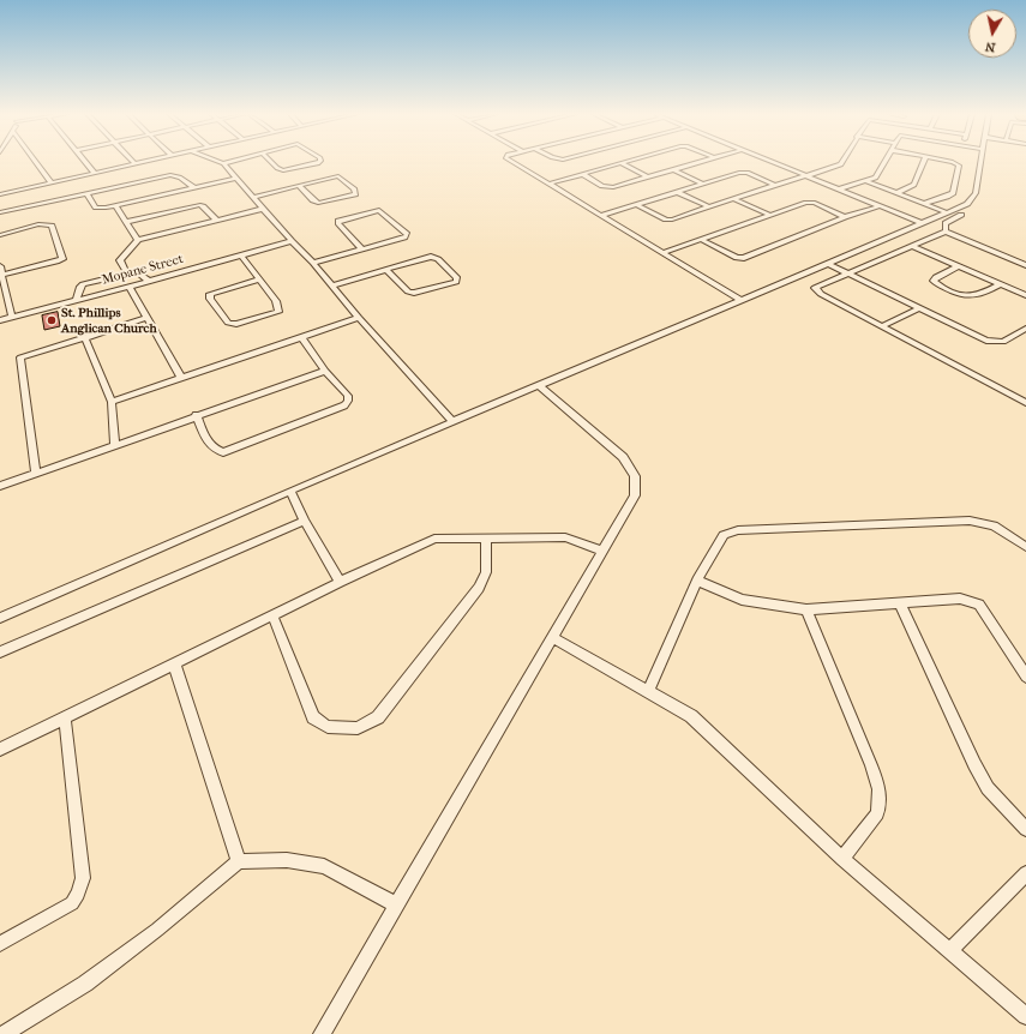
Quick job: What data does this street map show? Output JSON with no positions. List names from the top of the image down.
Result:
{
  "streets": {
    "street": ["Mopane Street"]
  },
  "places": ["St. Phillips Anglican Church"],
  "north": "bottom"
}
